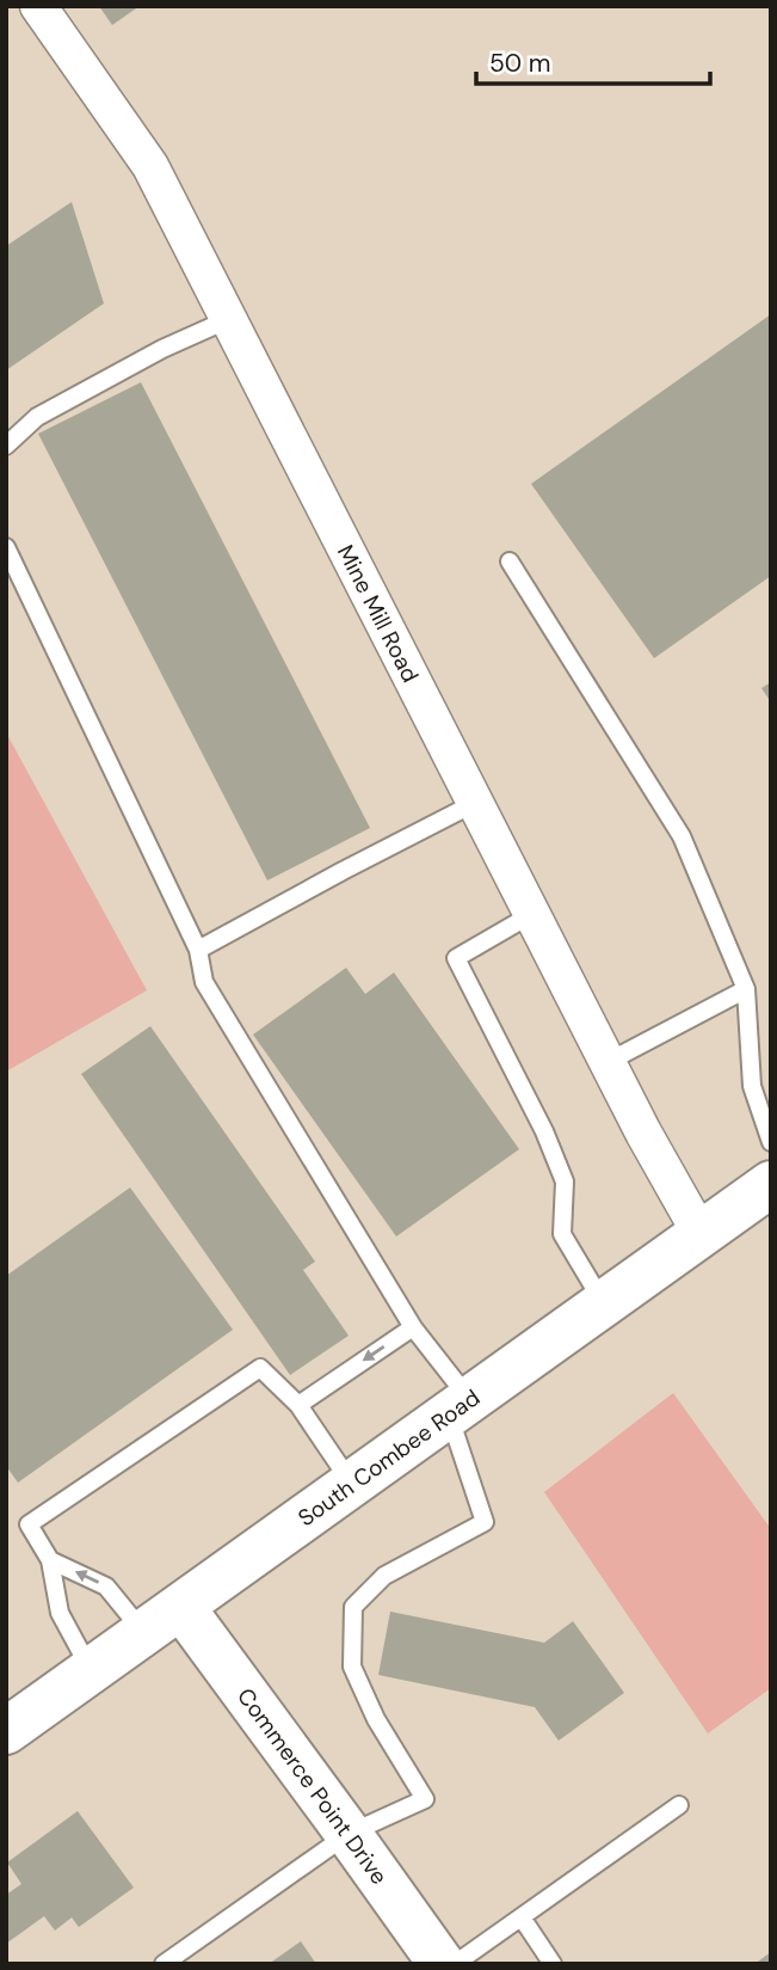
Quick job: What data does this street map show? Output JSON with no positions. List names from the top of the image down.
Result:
{
  "streets": {
    "main road": ["South Combee Road", "Commerce Point Drive"],
    "street": ["Mine Mill Road"]
  },
  "crossings": [
    ["Mine Mill Road", "South Combee Road"],
    ["South Combee Road", "Commerce Point Drive"]
  ],
  "scale_bar": "50 m"
}
